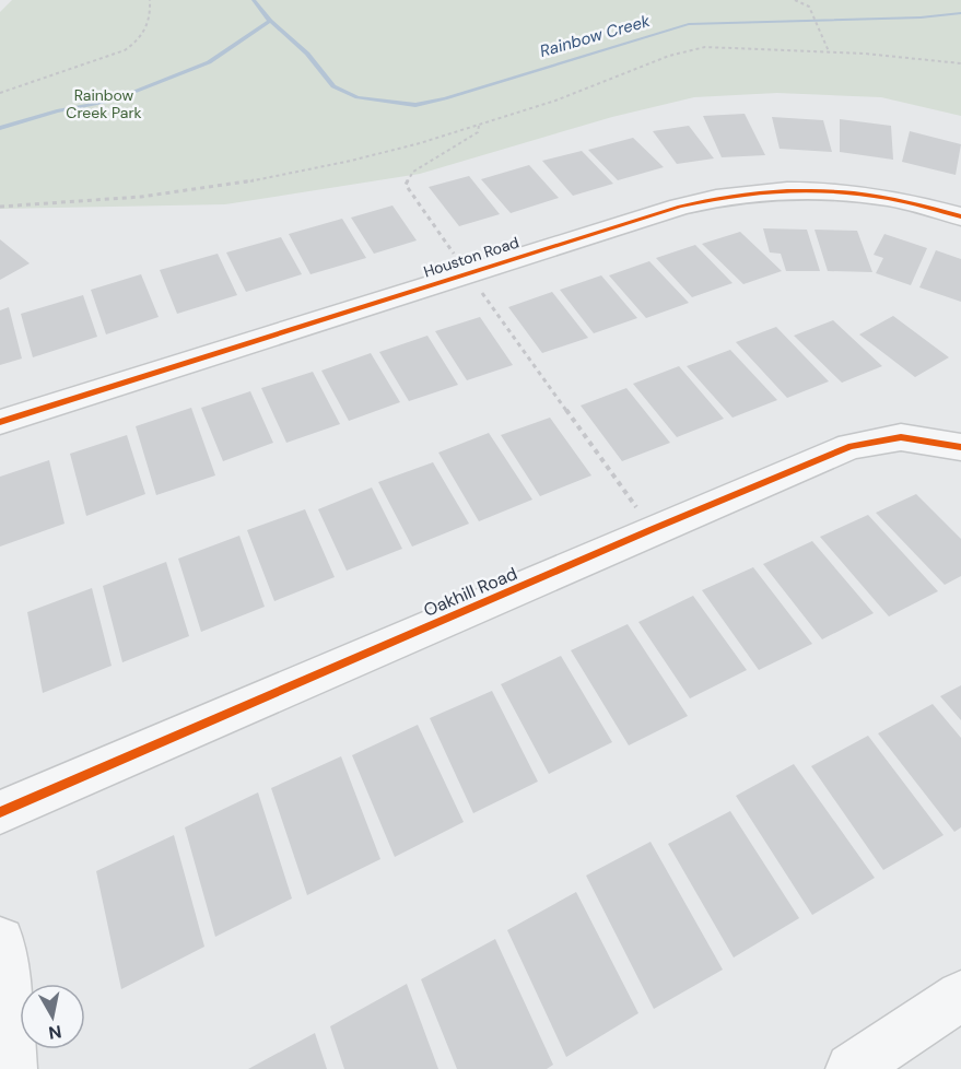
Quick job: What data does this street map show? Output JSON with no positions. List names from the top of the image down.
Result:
{
  "streets": {
    "street": ["Houston Road", "Oakhill Road"]
  },
  "water": ["Rainbow Creek"],
  "parks": ["Rainbow Creek Park"],
  "north": "bottom"
}
